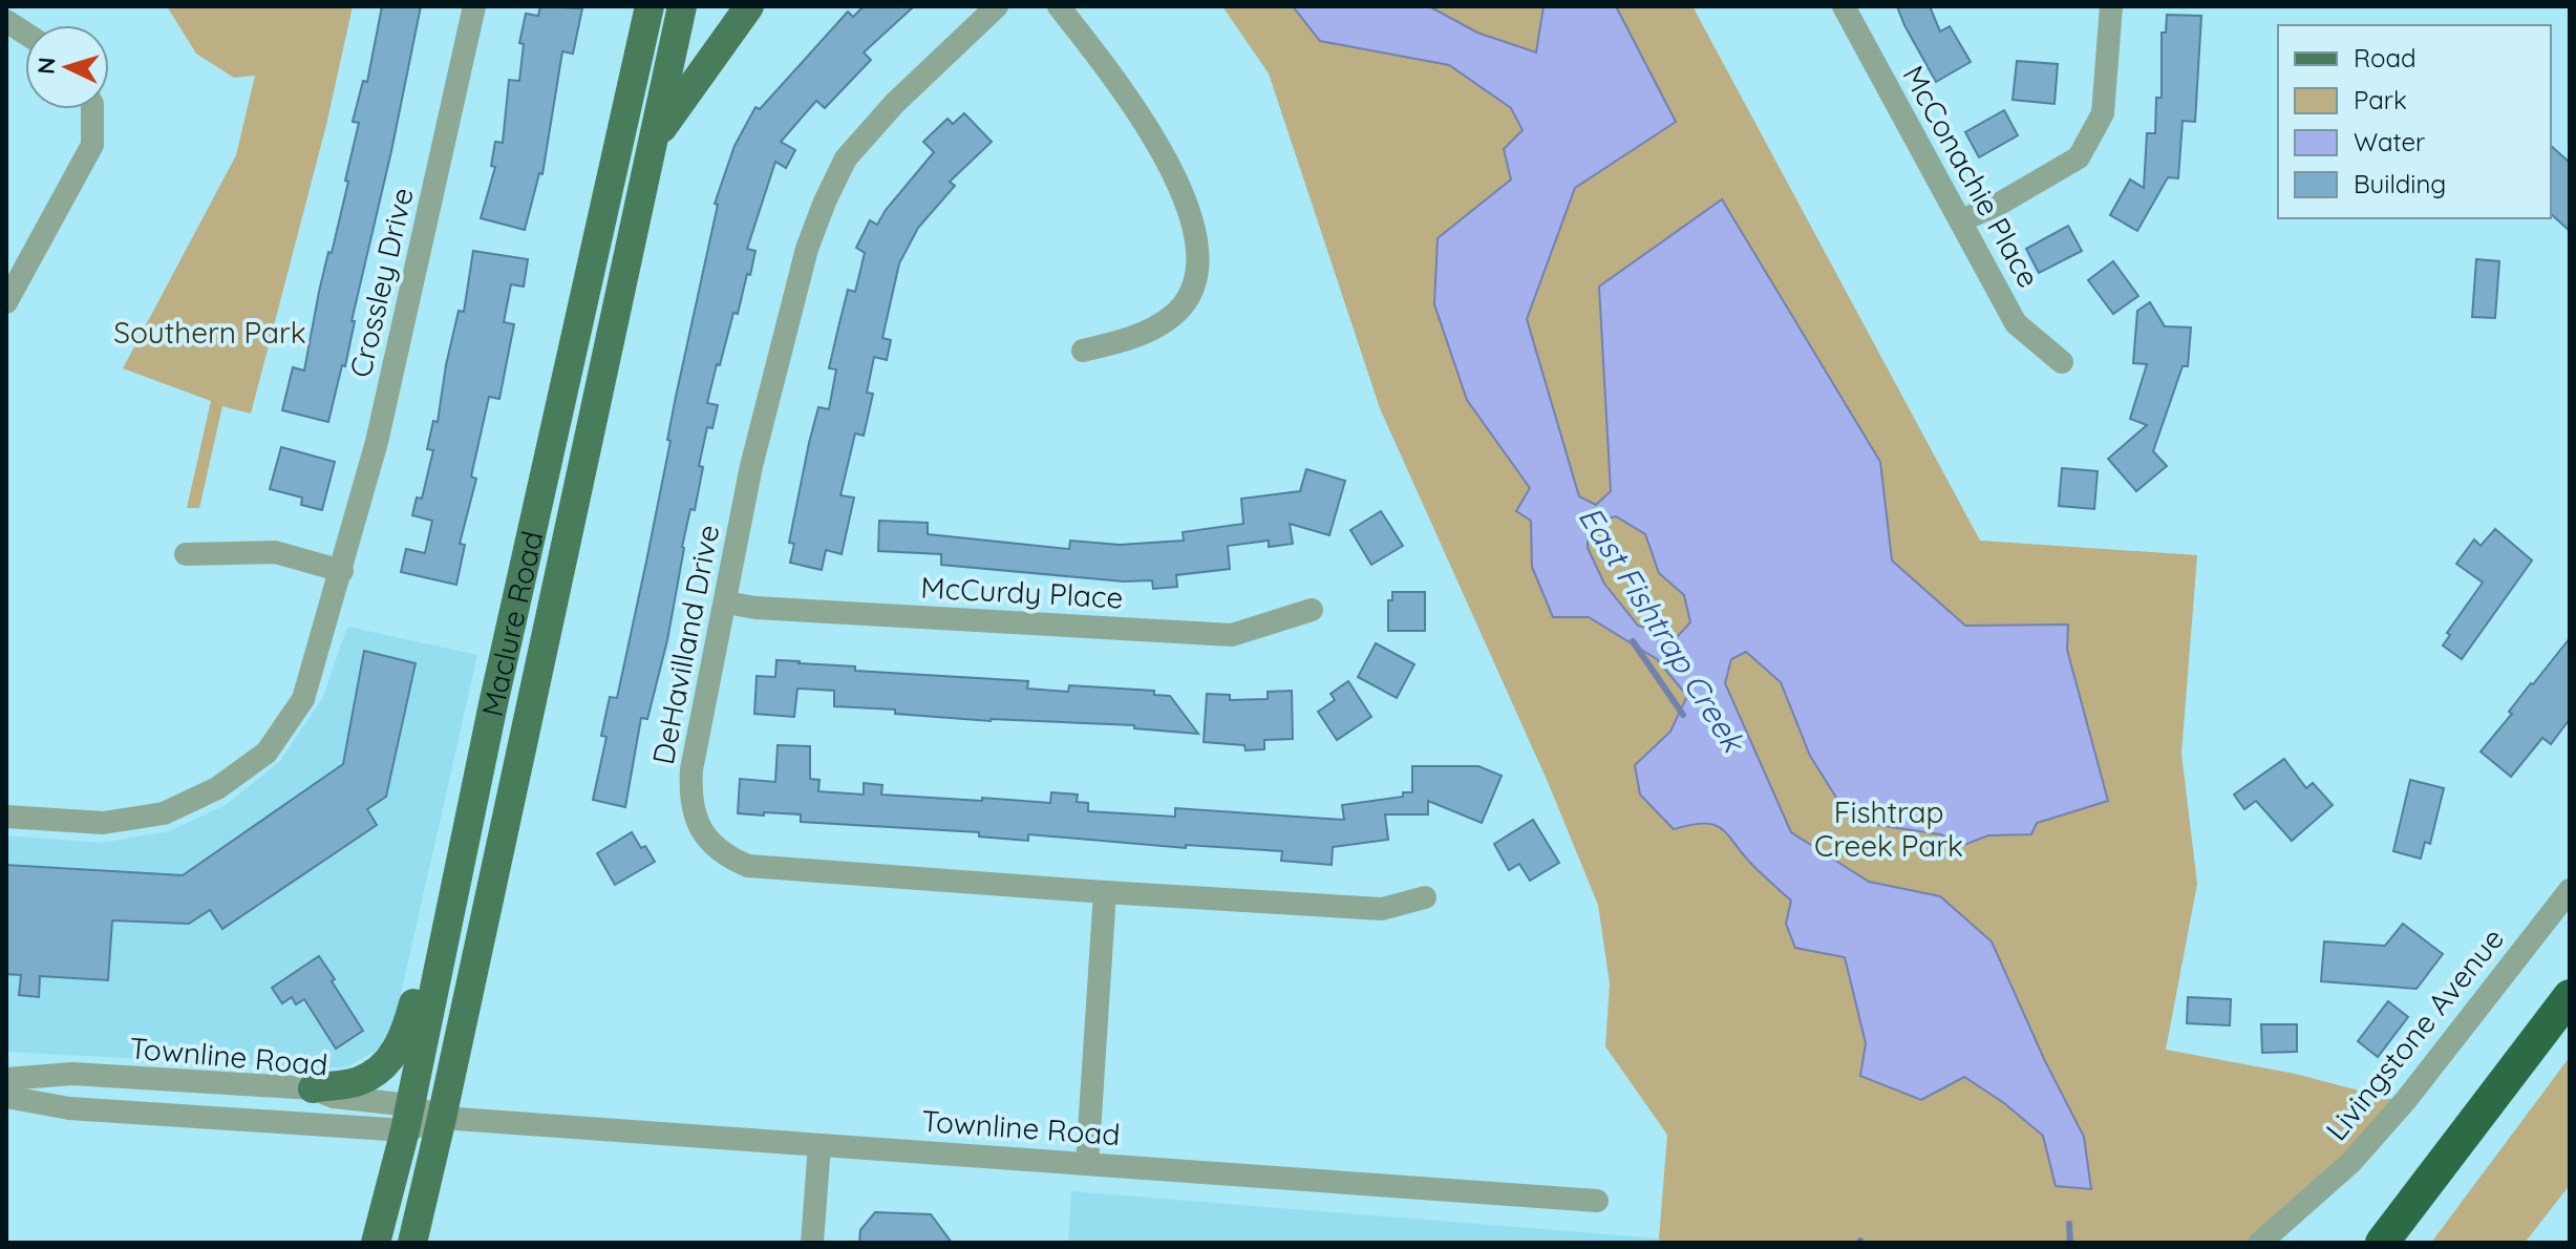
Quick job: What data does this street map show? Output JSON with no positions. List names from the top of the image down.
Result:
{
  "streets": {
    "main road": ["Maclure Road"],
    "street": [
      "McConachie Place",
      "Crossley Drive",
      "McCurdy Place",
      "DeHavilland Drive",
      "Livingstone Avenue",
      "Townline Road"
    ]
  },
  "crossings": [
    ["McCurdy Place", "DeHavilland Drive"],
    ["Maclure Road", "Townline Road"]
  ],
  "water": ["East Fishtrap Creek"],
  "parks": ["Southern Park", "Fishtrap Creek Park"],
  "legend": [
    "Road",
    "Park",
    "Water",
    "Building"
  ],
  "north": "left"
}
